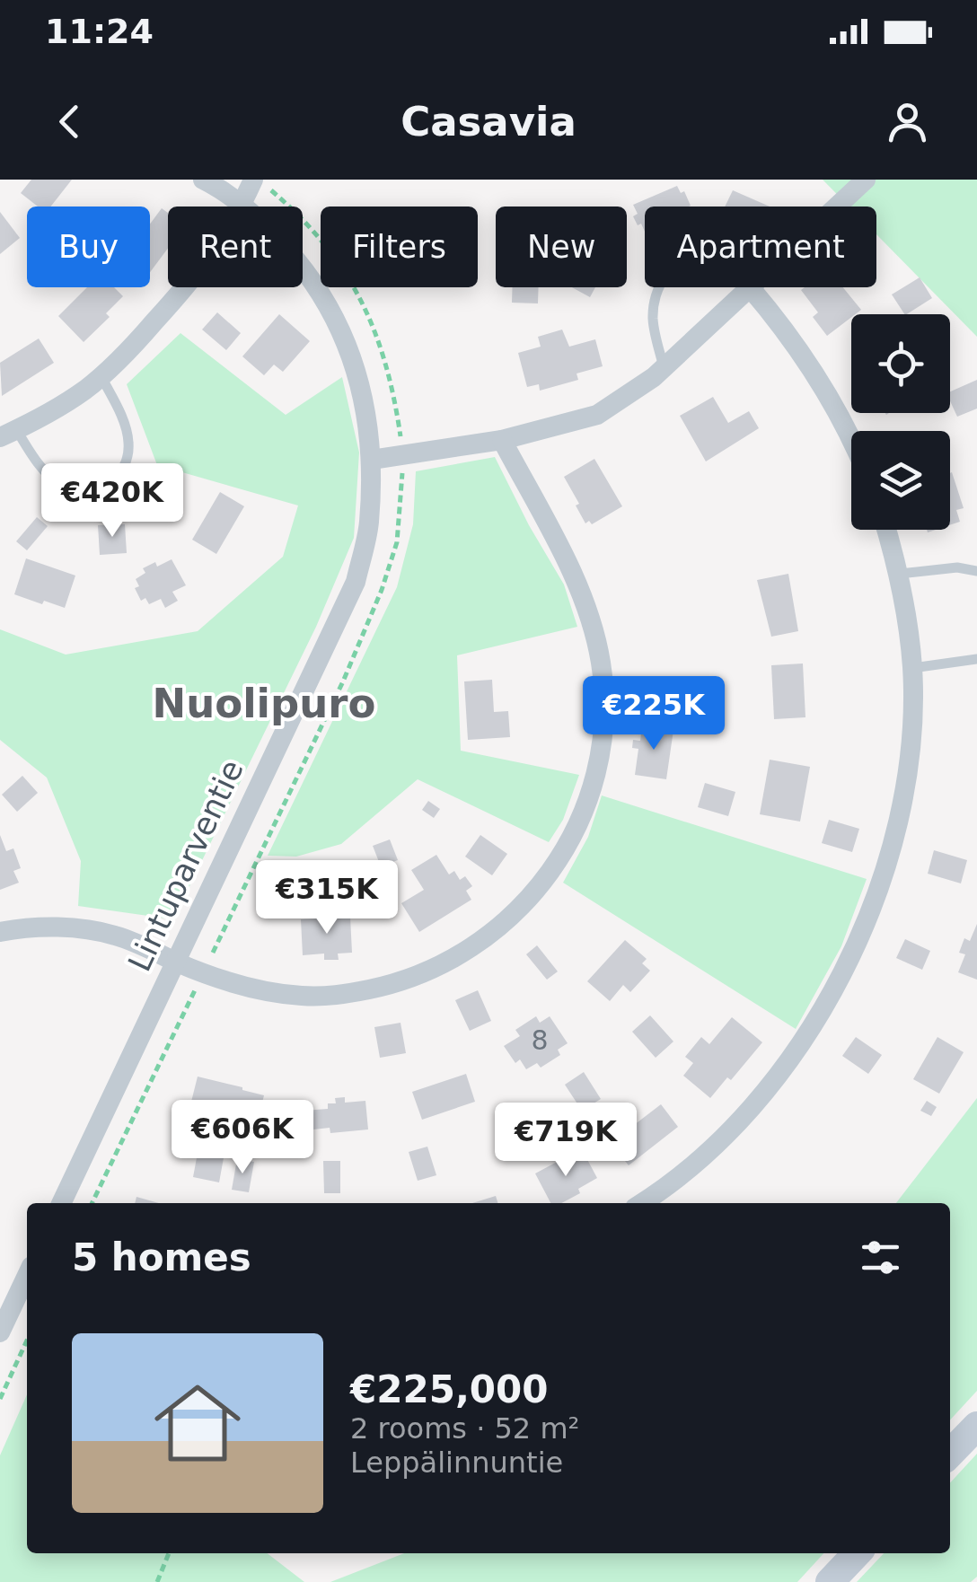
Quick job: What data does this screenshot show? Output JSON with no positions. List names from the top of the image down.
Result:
{
  "streets": {
    "street": ["Lintuparventie"]
  },
  "districts": ["Nuolipuro"],
  "house_numbers": ["8"],
  "page": {
    "status": "11:24",
    "header": "Casavia",
    "chip": [
      "Buy",
      "Rent",
      "Filters",
      "New",
      "Apartment"
    ],
    "price": [
      "€420K",
      "€225K",
      "€315K",
      "€606K",
      "€719K"
    ],
    "heading": "5 homes",
    "list": [
      {
        "name": "€225,000",
        "note": "2 rooms · 52 m² · Leppälinnuntie"
      }
    ]
  }
}
